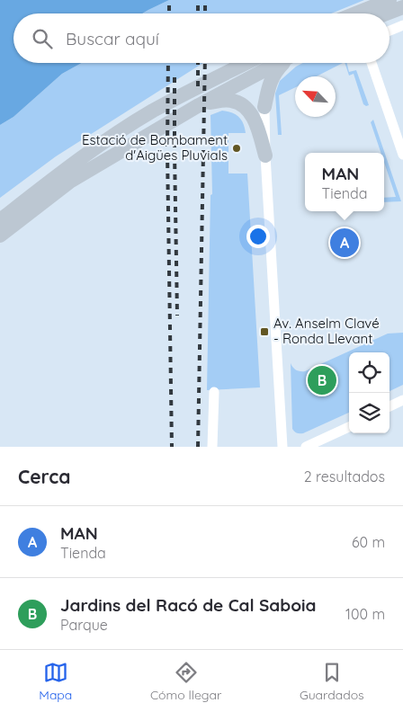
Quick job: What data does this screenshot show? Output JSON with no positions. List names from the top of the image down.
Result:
{
  "places": {
    "other": ["Estació de Bombament d'Aigües Pluvials"],
    "transit": ["Av. Anselm Clavé - Ronda Llevant"]
  },
  "north": "top left",
  "page": {
    "search": "Buscar aquí",
    "popup": ["MAN", "Tienda"],
    "pins": ["A", "B"],
    "heading": ["Cerca", "2 resultados"],
    "list": [
      {
        "mark": "A",
        "name": "MAN",
        "note": "Tienda",
        "value": "60 m"
      },
      {
        "mark": "B",
        "name": "Jardins del Racó de Cal Saboia",
        "note": "Parque",
        "value": "100 m"
      }
    ],
    "nav": ["Mapa", "Cómo llegar", "Guardados"]
  }
}
